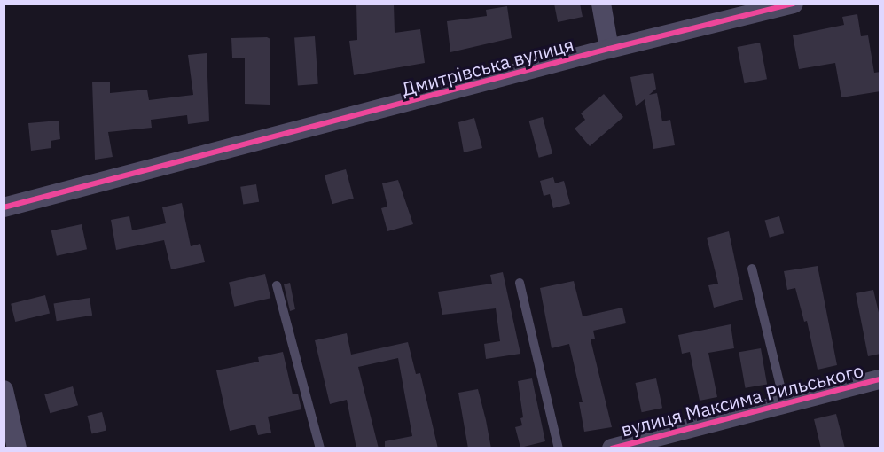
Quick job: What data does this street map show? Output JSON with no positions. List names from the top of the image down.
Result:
{
  "streets": {
    "street": ["Дмитрівська вулиця", "вулиця Максима Рильського"]
  }
}
